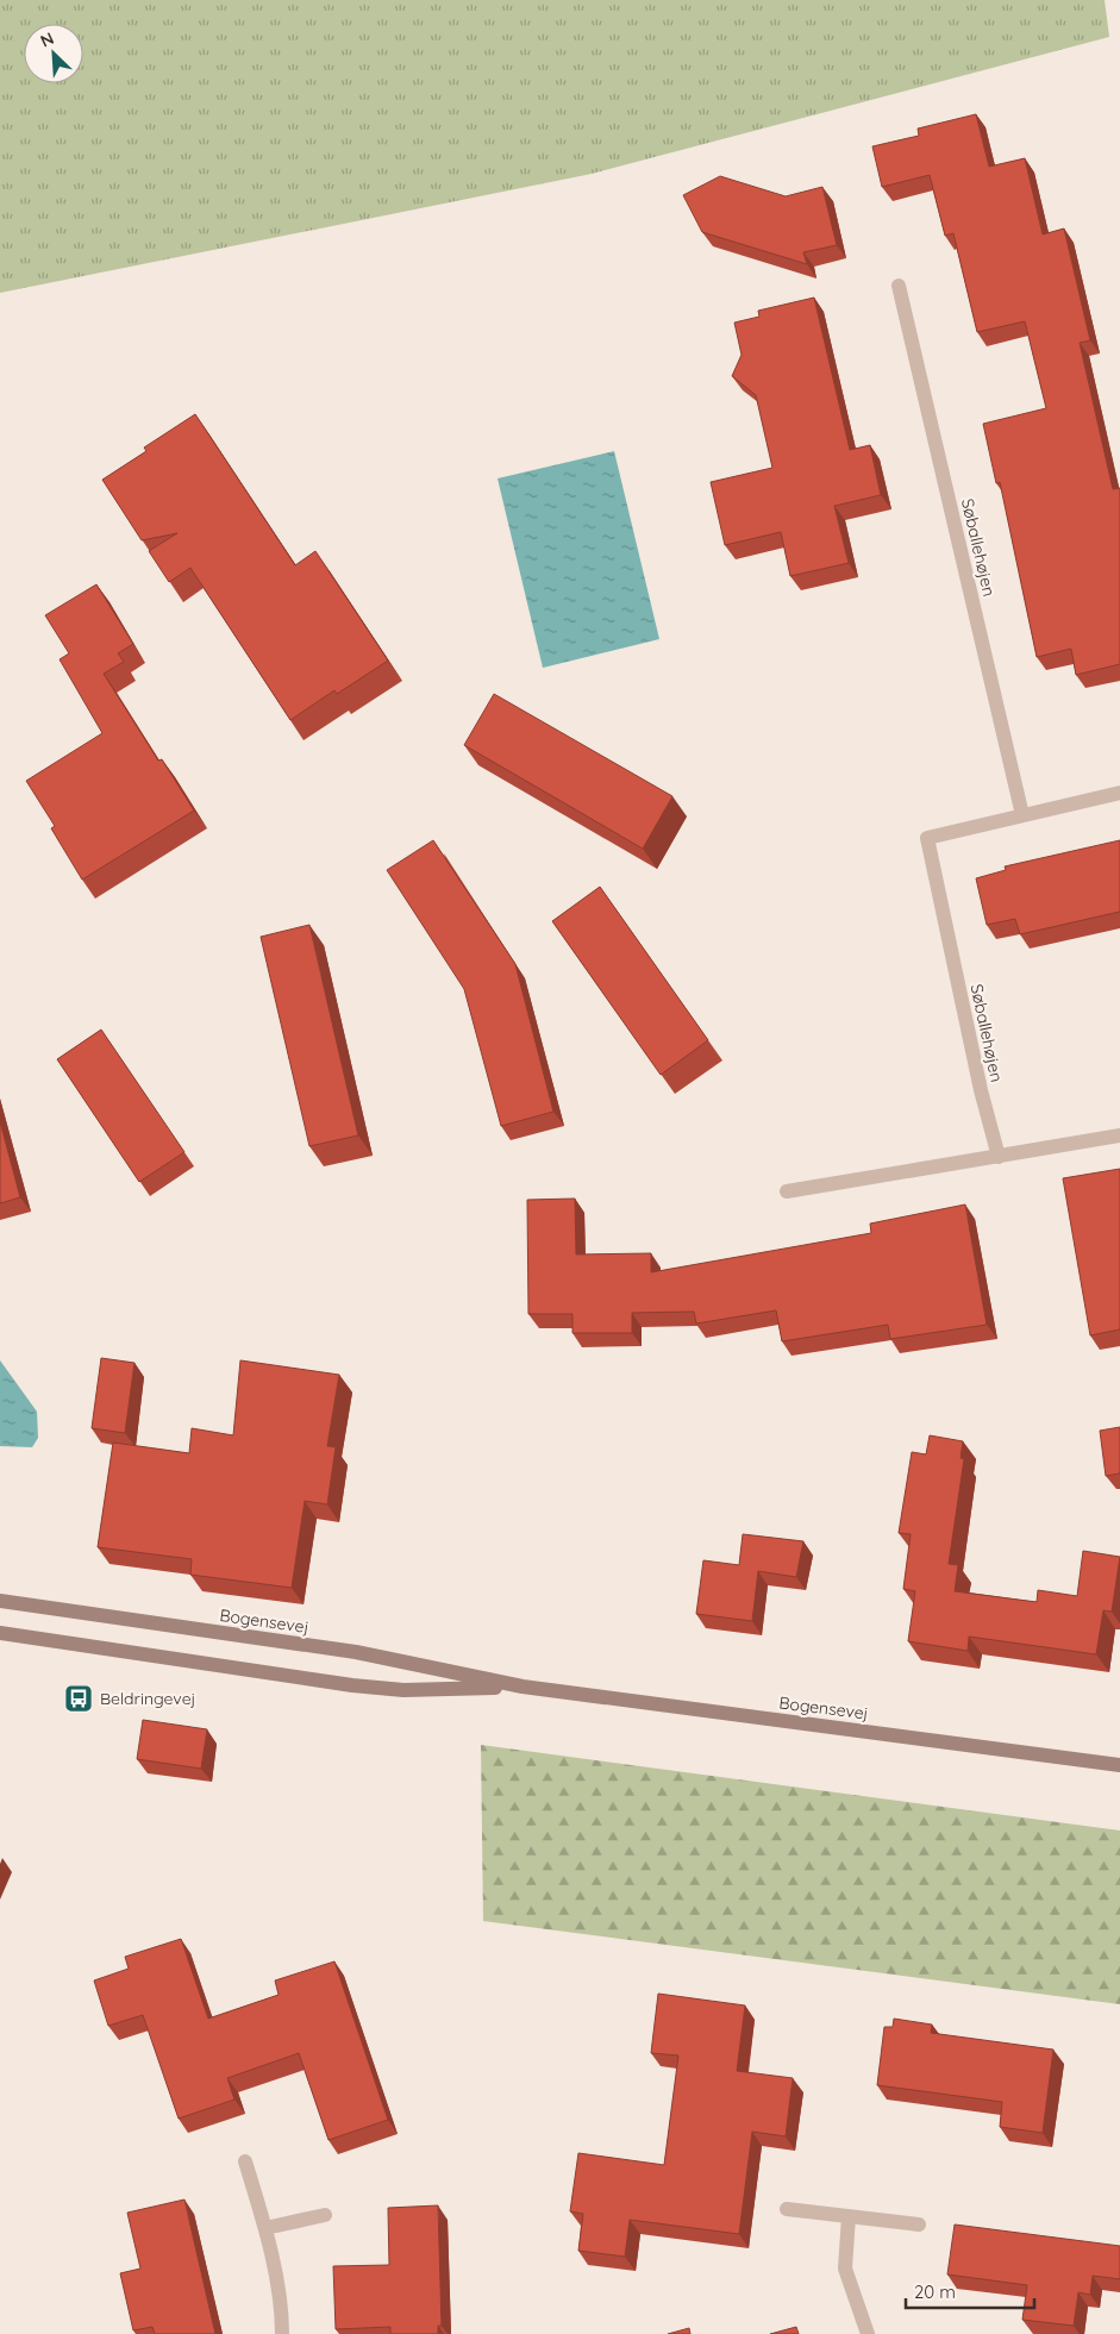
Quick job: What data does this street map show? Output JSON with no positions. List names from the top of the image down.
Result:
{
  "streets": {
    "main road": ["Bogensevej"],
    "street": ["Søballehøjen"]
  },
  "places": {
    "bus stop": ["Beldringevej"]
  },
  "scale_bar": "20 m",
  "north": "top left"
}
